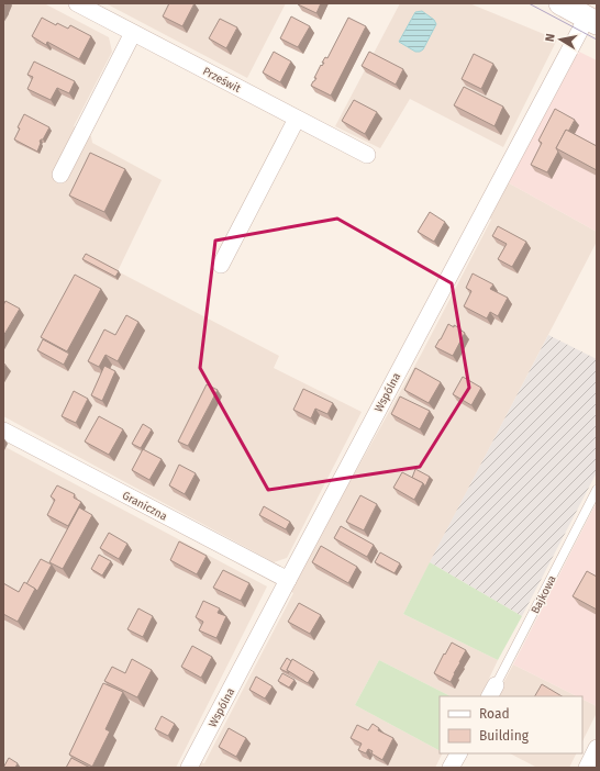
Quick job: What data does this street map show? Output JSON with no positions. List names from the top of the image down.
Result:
{
  "streets": {
    "street": ["Prześwit", "Wspólna", "Graniczna"],
    "lane": ["Bajkowa"]
  },
  "crossings": [
    ["Wspólna", "Graniczna"]
  ],
  "legend": ["Road", "Building"],
  "north": "left"
}
